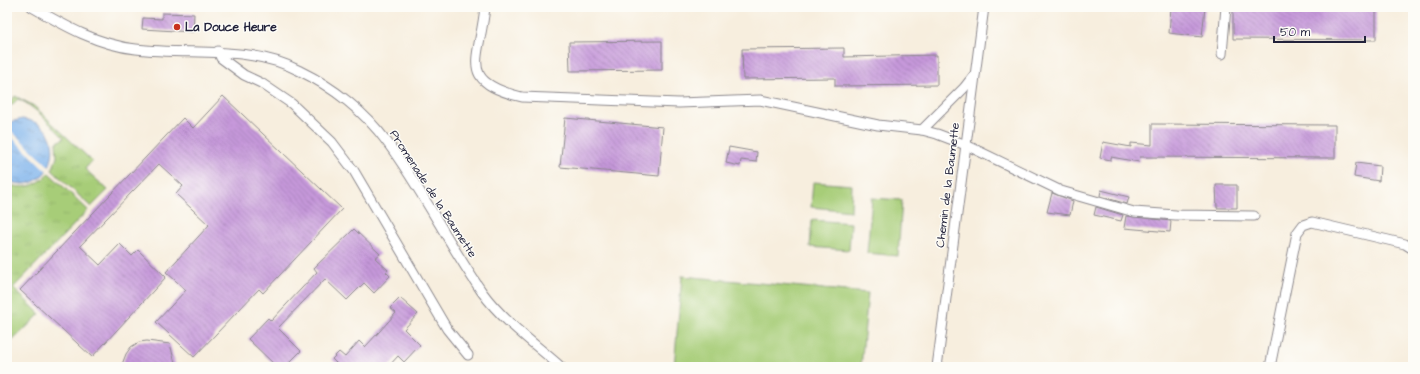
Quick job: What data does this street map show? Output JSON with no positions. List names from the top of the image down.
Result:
{
  "streets": {
    "street": ["Chemin de la Baumette", "Promenade de la Baumette"]
  },
  "places": ["La Douce Heure"],
  "scale_bar": "50 m"
}
